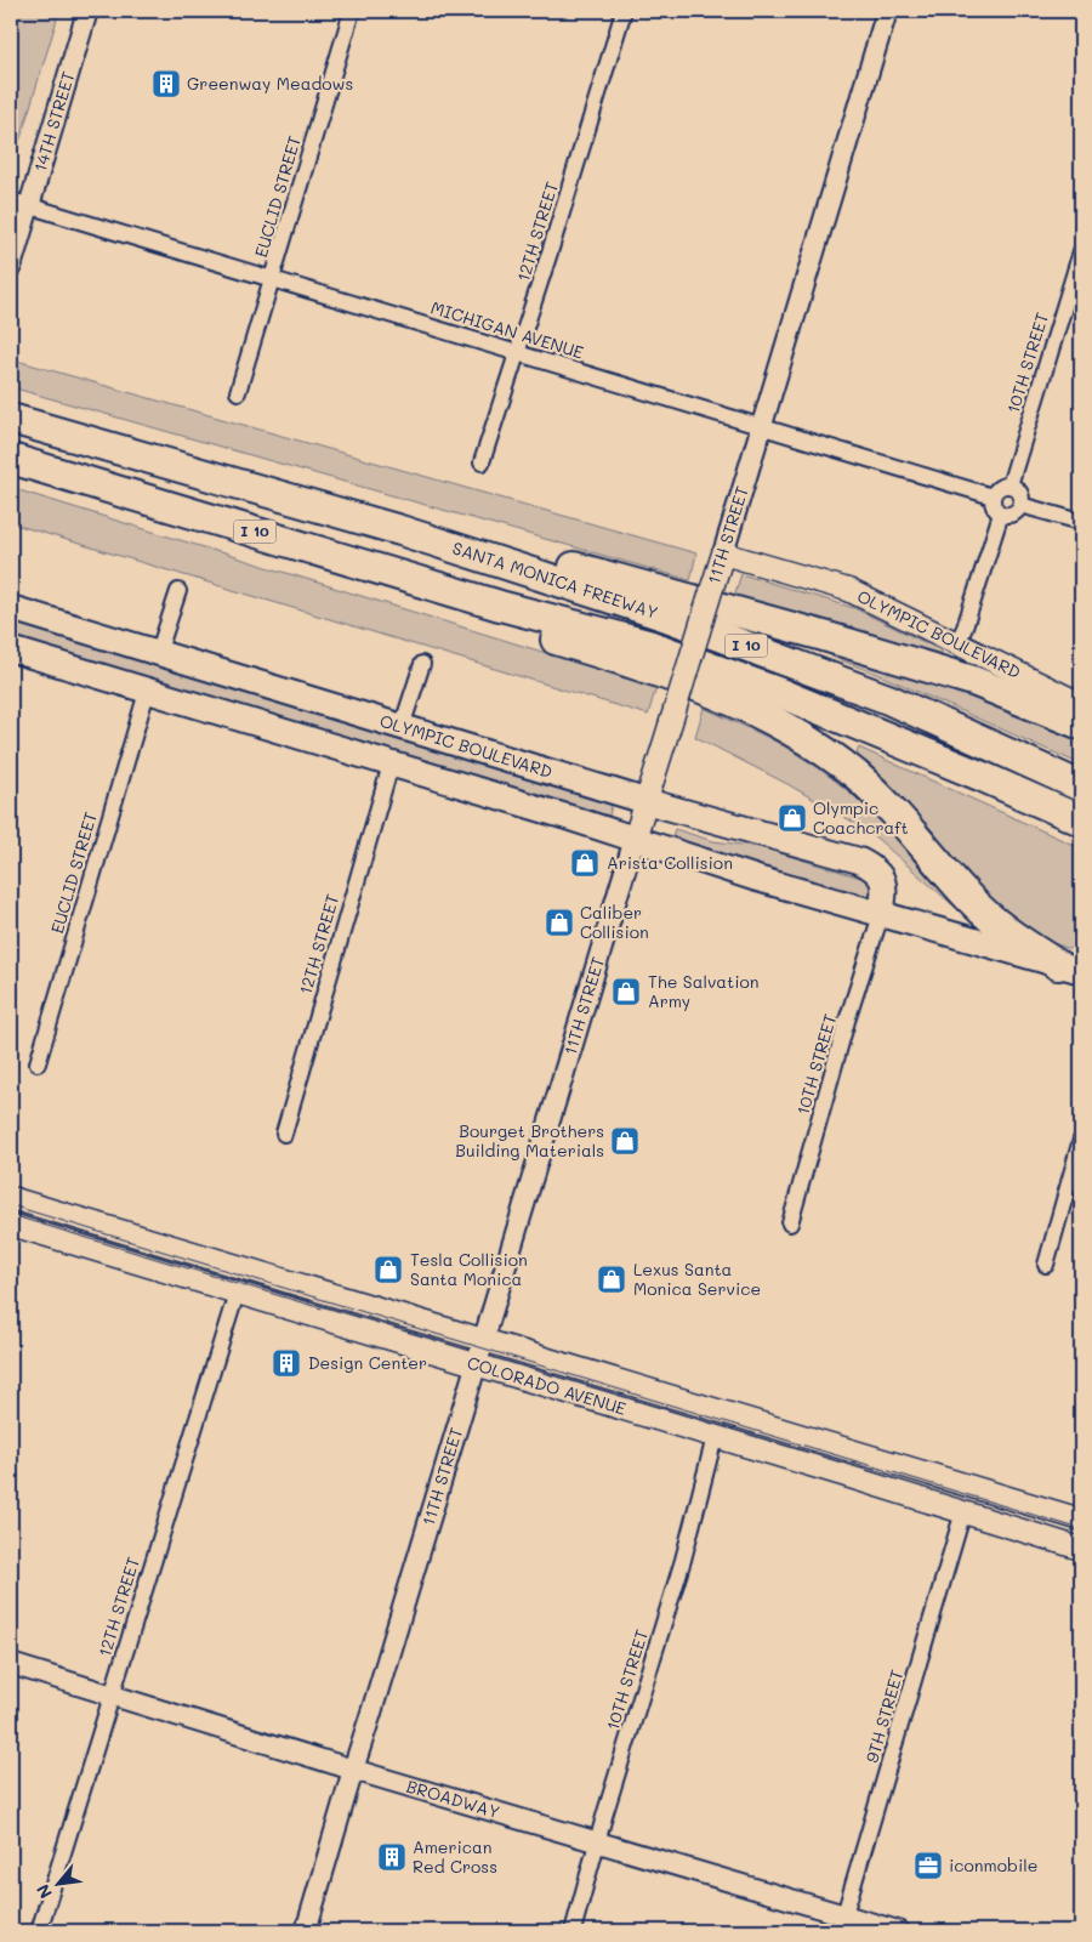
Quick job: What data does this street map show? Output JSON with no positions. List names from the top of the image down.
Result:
{
  "streets": {
    "highway": ["I 10", "SANTA MONICA FREEWAY"],
    "main road": ["11TH STREET", "OLYMPIC BOULEVARD", "COLORADO AVENUE"],
    "street": [
      "14TH STREET",
      "EUCLID STREET",
      "12TH STREET",
      "MICHIGAN AVENUE",
      "10TH STREET",
      "9TH STREET",
      "BROADWAY"
    ]
  },
  "crossings": [
    ["14TH STREET", "MICHIGAN AVENUE"],
    ["EUCLID STREET", "MICHIGAN AVENUE"],
    ["12TH STREET", "MICHIGAN AVENUE"],
    ["12TH STREET", "COLORADO AVENUE"],
    ["12TH STREET", "BROADWAY"],
    ["MICHIGAN AVENUE", "10TH STREET"],
    ["MICHIGAN AVENUE", "11TH STREET"],
    ["10TH STREET", "OLYMPIC BOULEVARD"],
    ["10TH STREET", "COLORADO AVENUE"],
    ["10TH STREET", "BROADWAY"],
    ["11TH STREET", "OLYMPIC BOULEVARD"],
    ["11TH STREET", "COLORADO AVENUE"],
    ["11TH STREET", "BROADWAY"],
    ["COLORADO AVENUE", "9TH STREET"],
    ["9TH STREET", "BROADWAY"]
  ],
  "places": {
    "building": ["Greenway Meadows", "Design Center", "American Red Cross"],
    "shop": [
      "Olympic Coachcraft",
      "Arista Collision",
      "Caliber Collision",
      "The Salvation Army",
      "Bourget Brothers Building Materials",
      "Tesla Collision Santa Monica",
      "Lexus Santa Monica Service"
    ],
    "office": ["iconmobile"]
  },
  "north": "bottom left"
}
